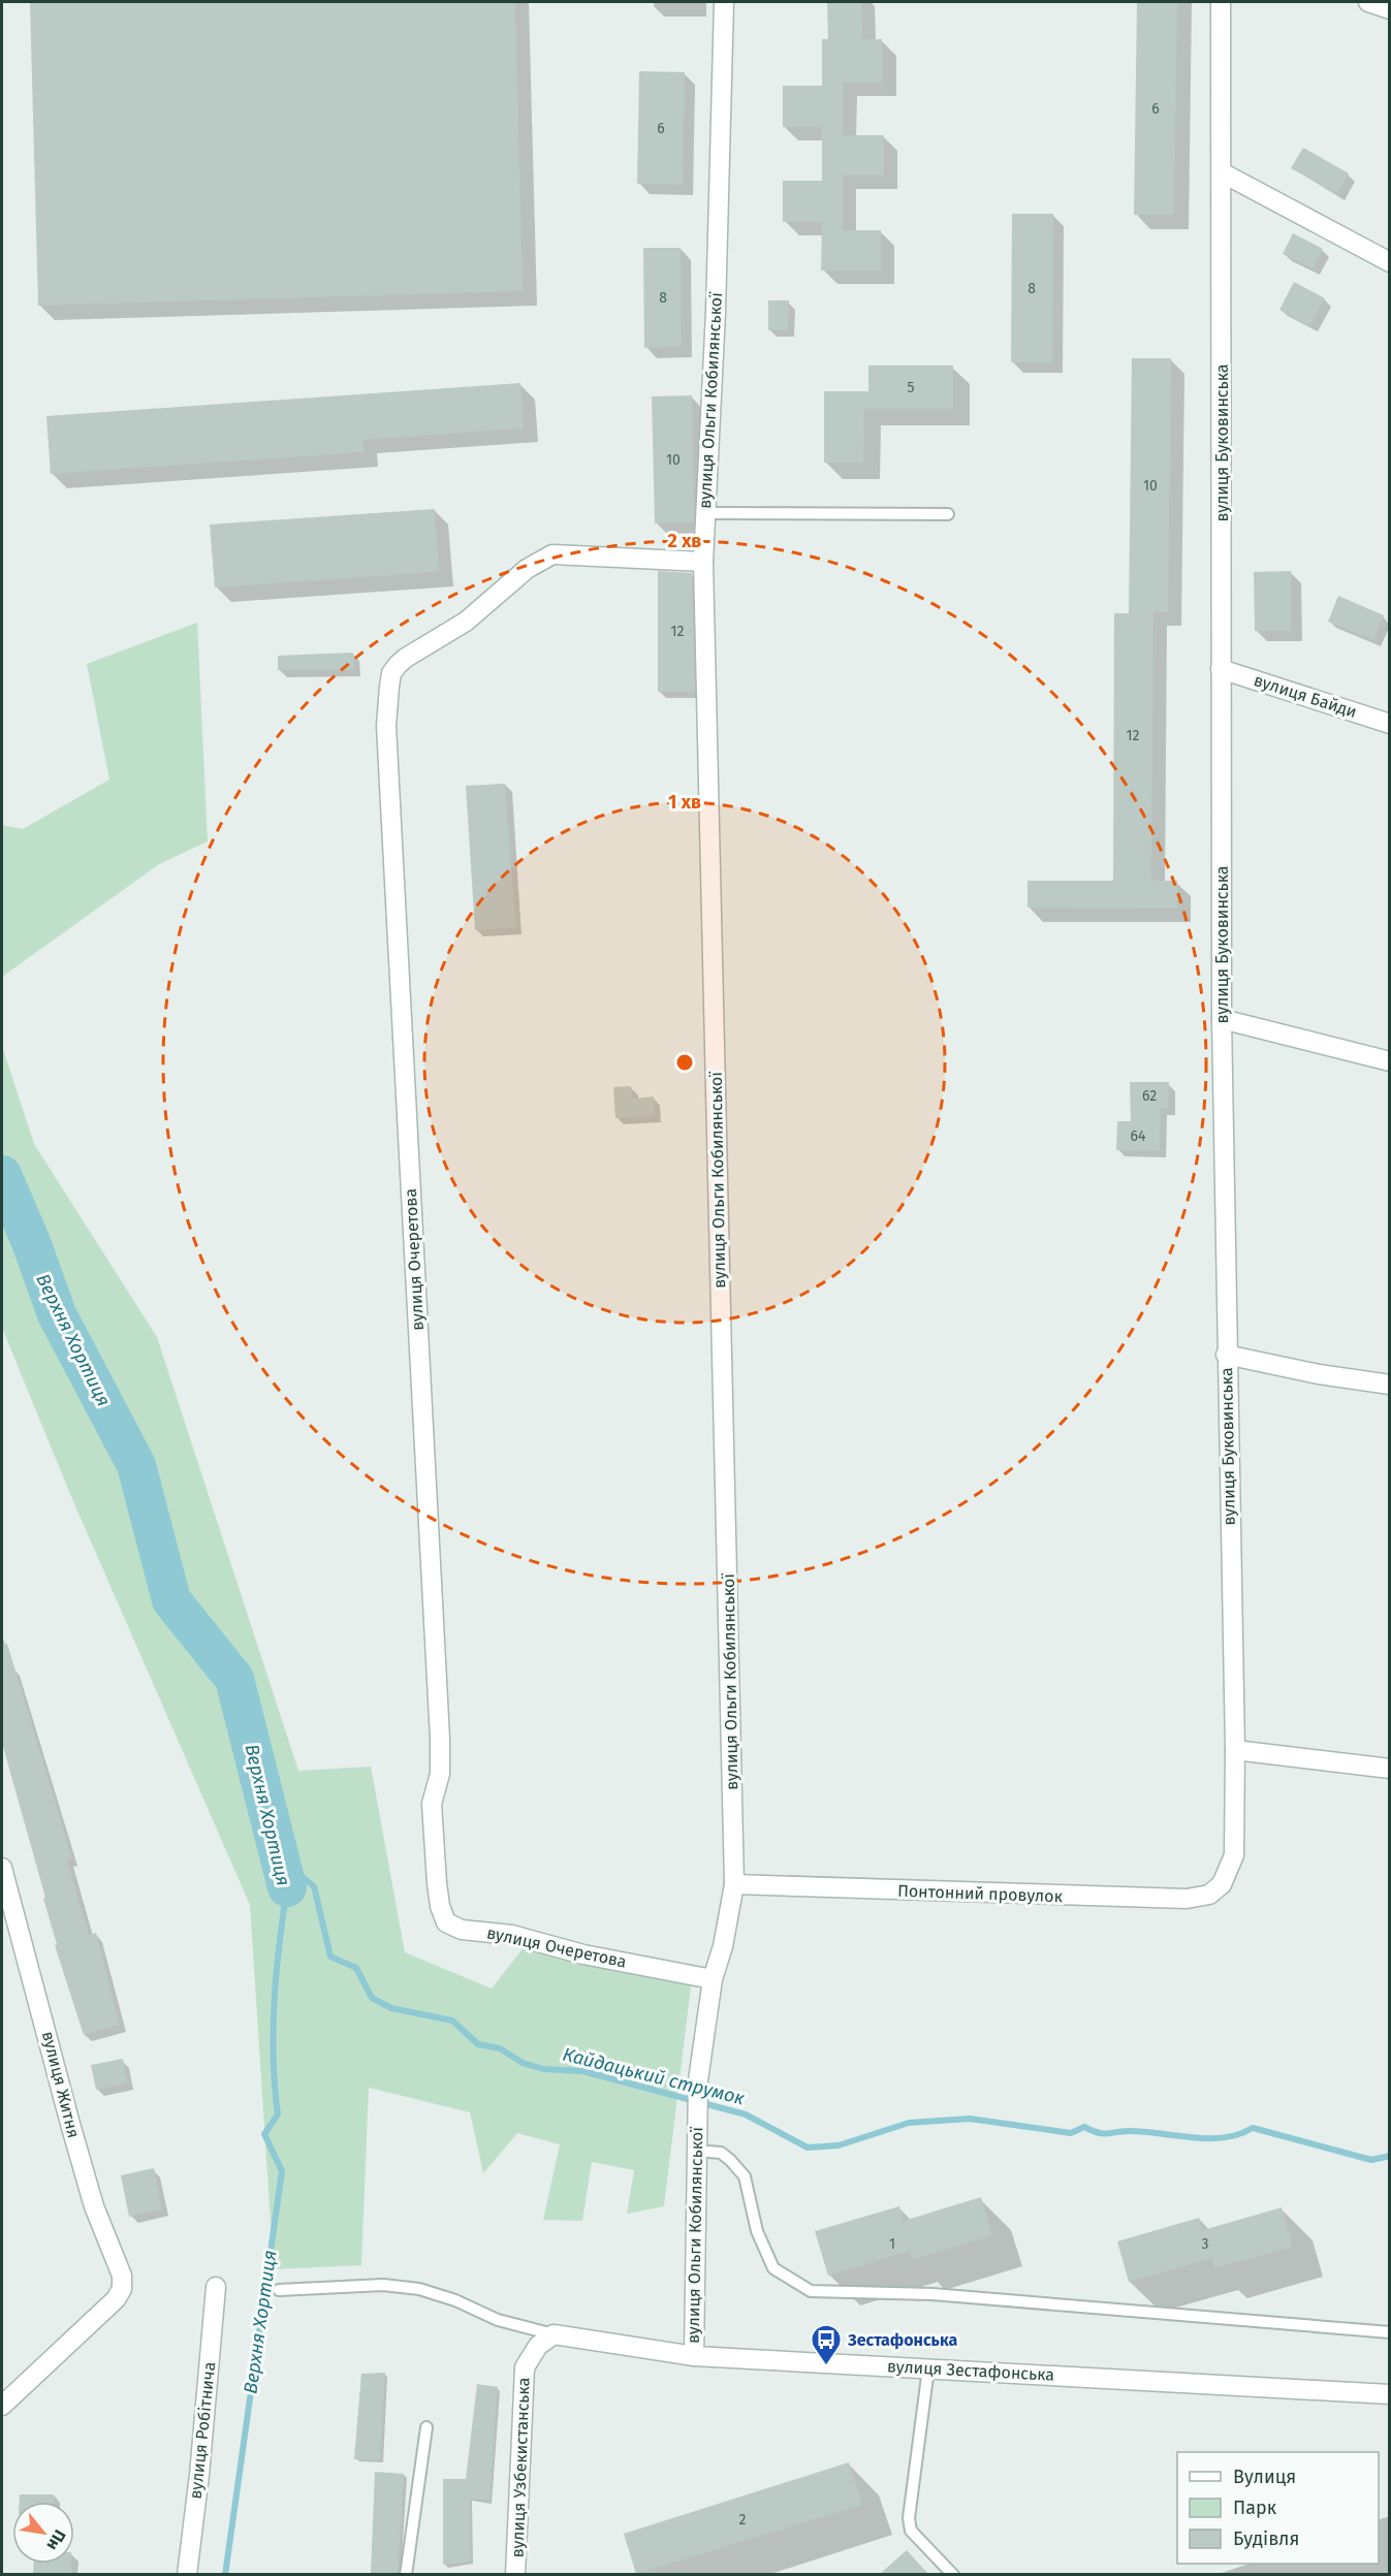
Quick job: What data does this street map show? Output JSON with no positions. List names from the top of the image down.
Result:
{
  "streets": {
    "street": [
      "вулиця Ольги Кобилянської",
      "вулиця Буковинська",
      "вулиця Байди",
      "вулиця Очеретова",
      "Понтонний провулок",
      "вулиця Житня",
      "вулиця Зестафонська",
      "вулиця Робітнича",
      "вулиця Узбекистанська"
    ]
  },
  "crossings": [
    ["вулиця Ольги Кобилянської", "вулиця Очеретова"],
    ["вулиця Ольги Кобилянської", "Понтонний провулок"],
    ["вулиця Ольги Кобилянської", "вулиця Зестафонська"],
    ["вулиця Буковинська", "вулиця Байди"],
    ["вулиця Буковинська", "Понтонний провулок"],
    ["вулиця Зестафонська", "вулиця Узбекистанська"]
  ],
  "water": ["Верхня Хортиця", "Кайдацький струмок"],
  "places": {
    "bus stop": ["Зестафонська"]
  },
  "house_numbers": [
    "6",
    "6",
    "8",
    "8",
    "5",
    "10",
    "10",
    "12",
    "12",
    "62",
    "64",
    "1",
    "3",
    "2"
  ],
  "legend": ["Вулиця", "Парк", "Будівля"],
  "north": "bottom right",
  "rings": ["2 хв", "1 хв"]
}
